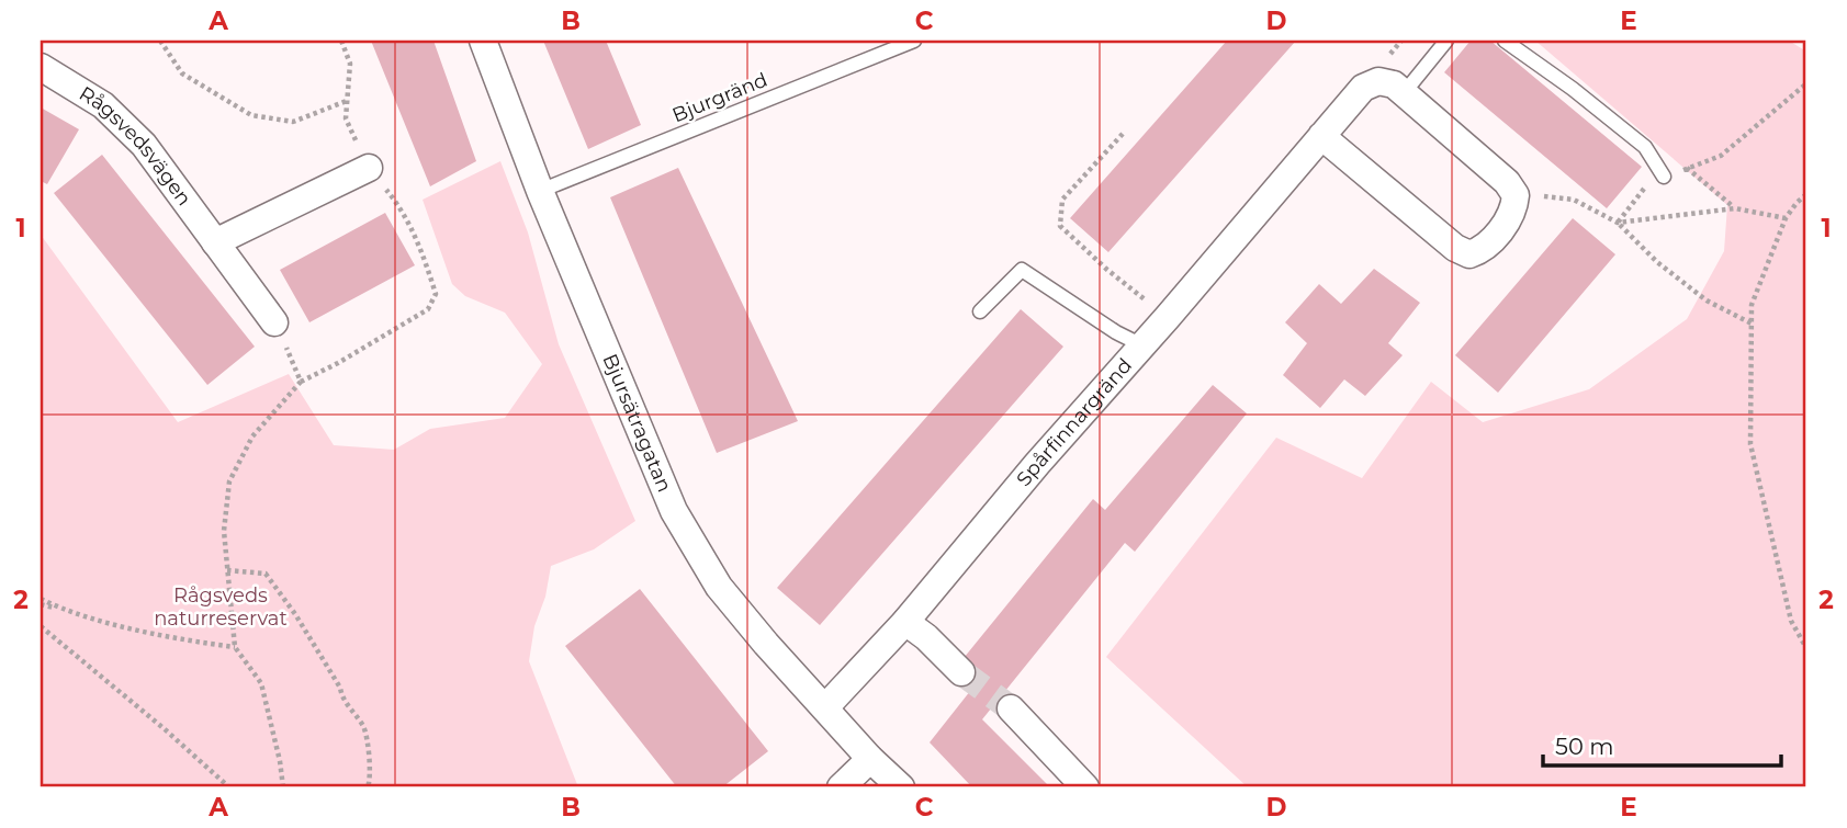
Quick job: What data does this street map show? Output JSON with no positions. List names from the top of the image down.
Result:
{
  "streets": {
    "street": ["Rågsvedsvägen", "Bjursätragatan", "Spårfinnargränd"],
    "lane": ["Bjurgränd"]
  },
  "crossings": [
    ["Bjurgränd", "Bjursätragatan"],
    ["Bjursätragatan", "Spårfinnargränd"]
  ],
  "parks": ["Rågsveds naturreservat"],
  "scale_bar": "50 m",
  "grid": {
    "columns": [
      "A",
      "B",
      "C",
      "D",
      "E"
    ],
    "rows": ["1", "2"]
  }
}
